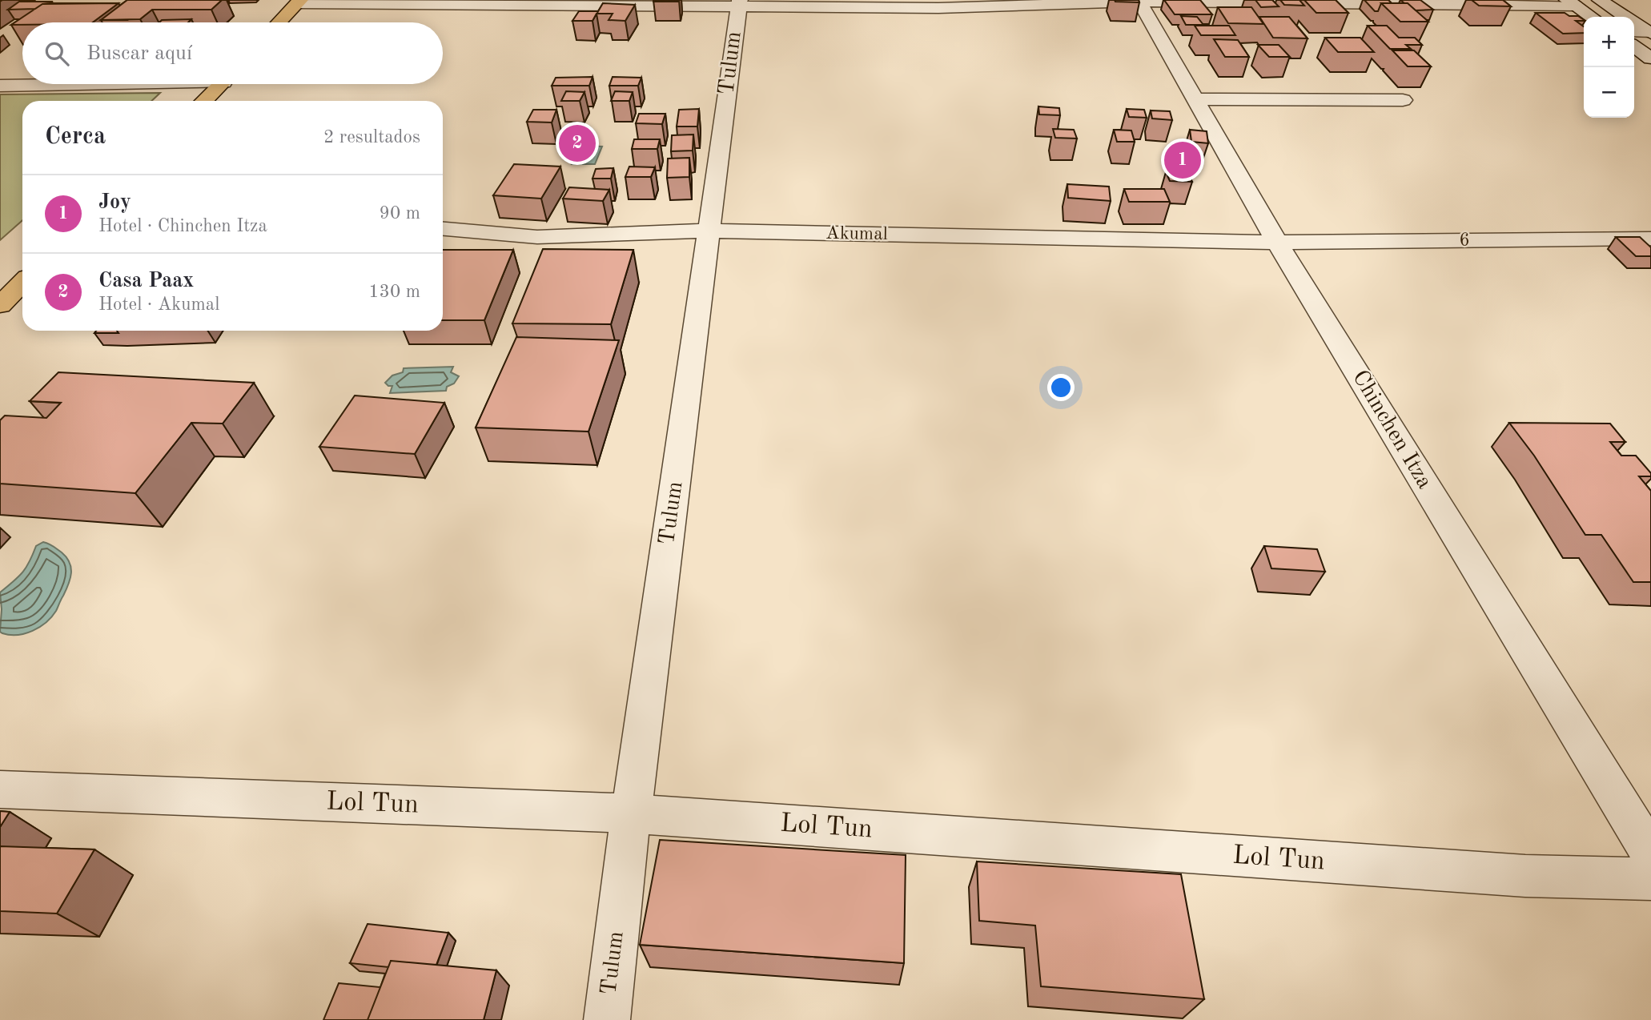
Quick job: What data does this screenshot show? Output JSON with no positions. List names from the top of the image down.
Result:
{
  "streets": {
    "street": [
      "Tulum",
      "Akumal",
      "6",
      "Chinchen Itza",
      "Lol Tun"
    ]
  },
  "crossings": [
    ["Tulum", "Akumal"],
    ["Tulum", "Lol Tun"],
    ["Akumal", "6"],
    ["Akumal", "Chinchen Itza"],
    ["6", "Chinchen Itza"]
  ],
  "page": {
    "map_buttons": ["+", "−"],
    "search": "Buscar aquí",
    "heading": ["Cerca", "2 resultados"],
    "pins": ["2", "1"],
    "list": [
      {
        "mark": "1",
        "name": "Joy",
        "note": "Hotel · Chinchen Itza",
        "value": "90 m"
      },
      {
        "mark": "2",
        "name": "Casa Paax",
        "note": "Hotel · Akumal",
        "value": "130 m"
      }
    ]
  }
}
